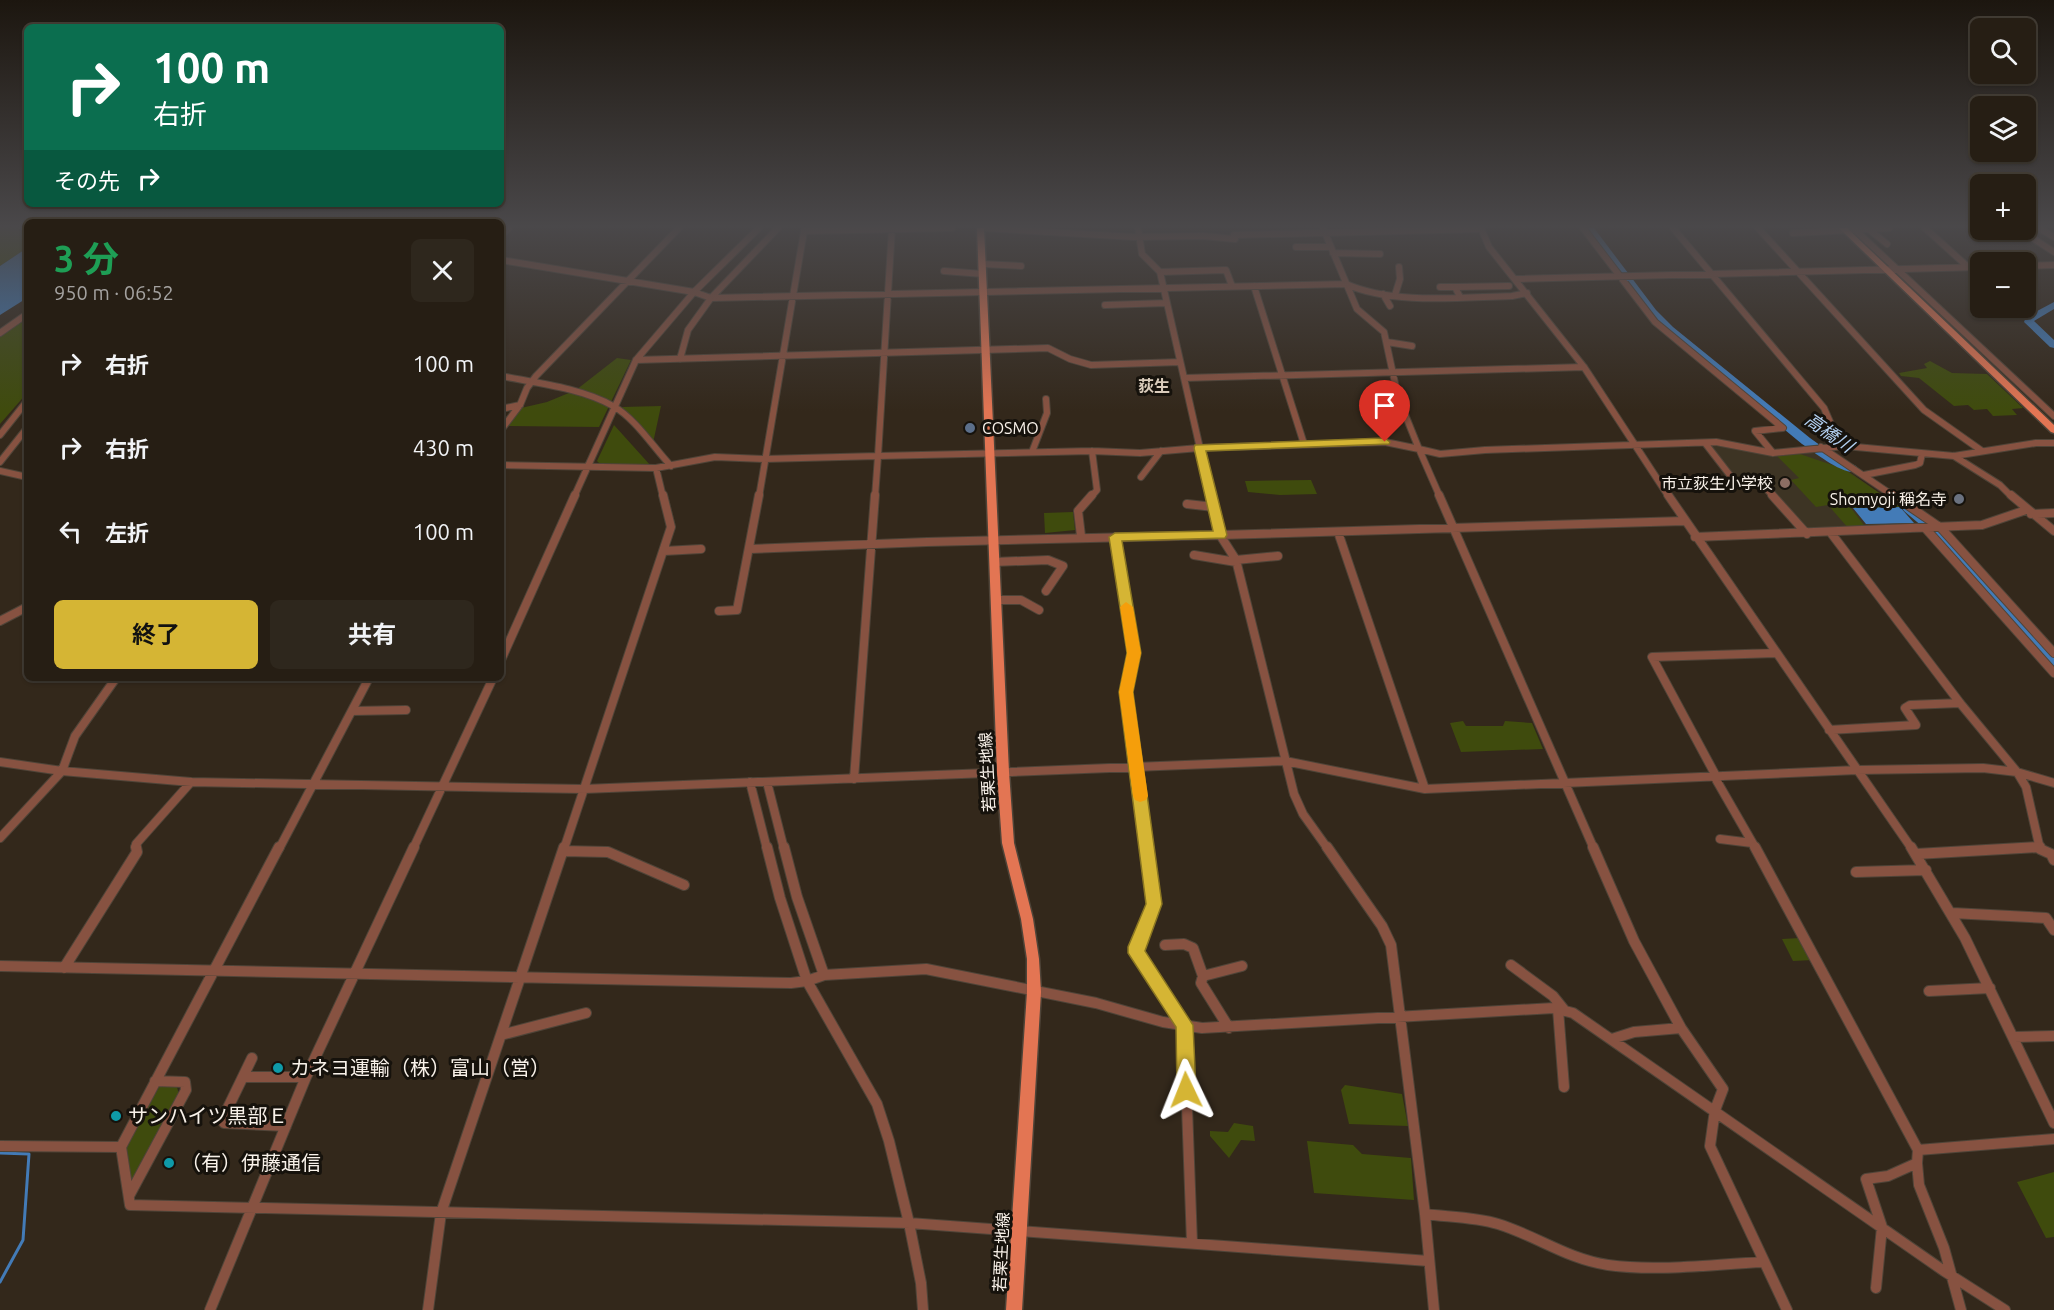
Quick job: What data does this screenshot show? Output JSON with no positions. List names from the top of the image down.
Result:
{
  "streets": {
    "main road": ["若栗生地線"]
  },
  "districts": ["荻生"],
  "water": ["高橋川"],
  "places": [
    "COSMO",
    "市立荻生小学校",
    "Shomyoji 稱名寺",
    "カネヨ運輸（株）富山（営）",
    "サンハイツ黒部Ｅ",
    "（有）伊藤通信"
  ],
  "page": {
    "map_buttons": ["+", "−"],
    "turn": ["100 m", "右折"],
    "then": "その先",
    "heading": ["3 分", "950 m · 06:52"],
    "list": [
      {
        "name": "右折",
        "value": "100 m"
      },
      {
        "name": "右折",
        "value": "430 m"
      },
      {
        "name": "左折",
        "value": "100 m"
      }
    ],
    "buttons": ["終了", "共有"]
  }
}
